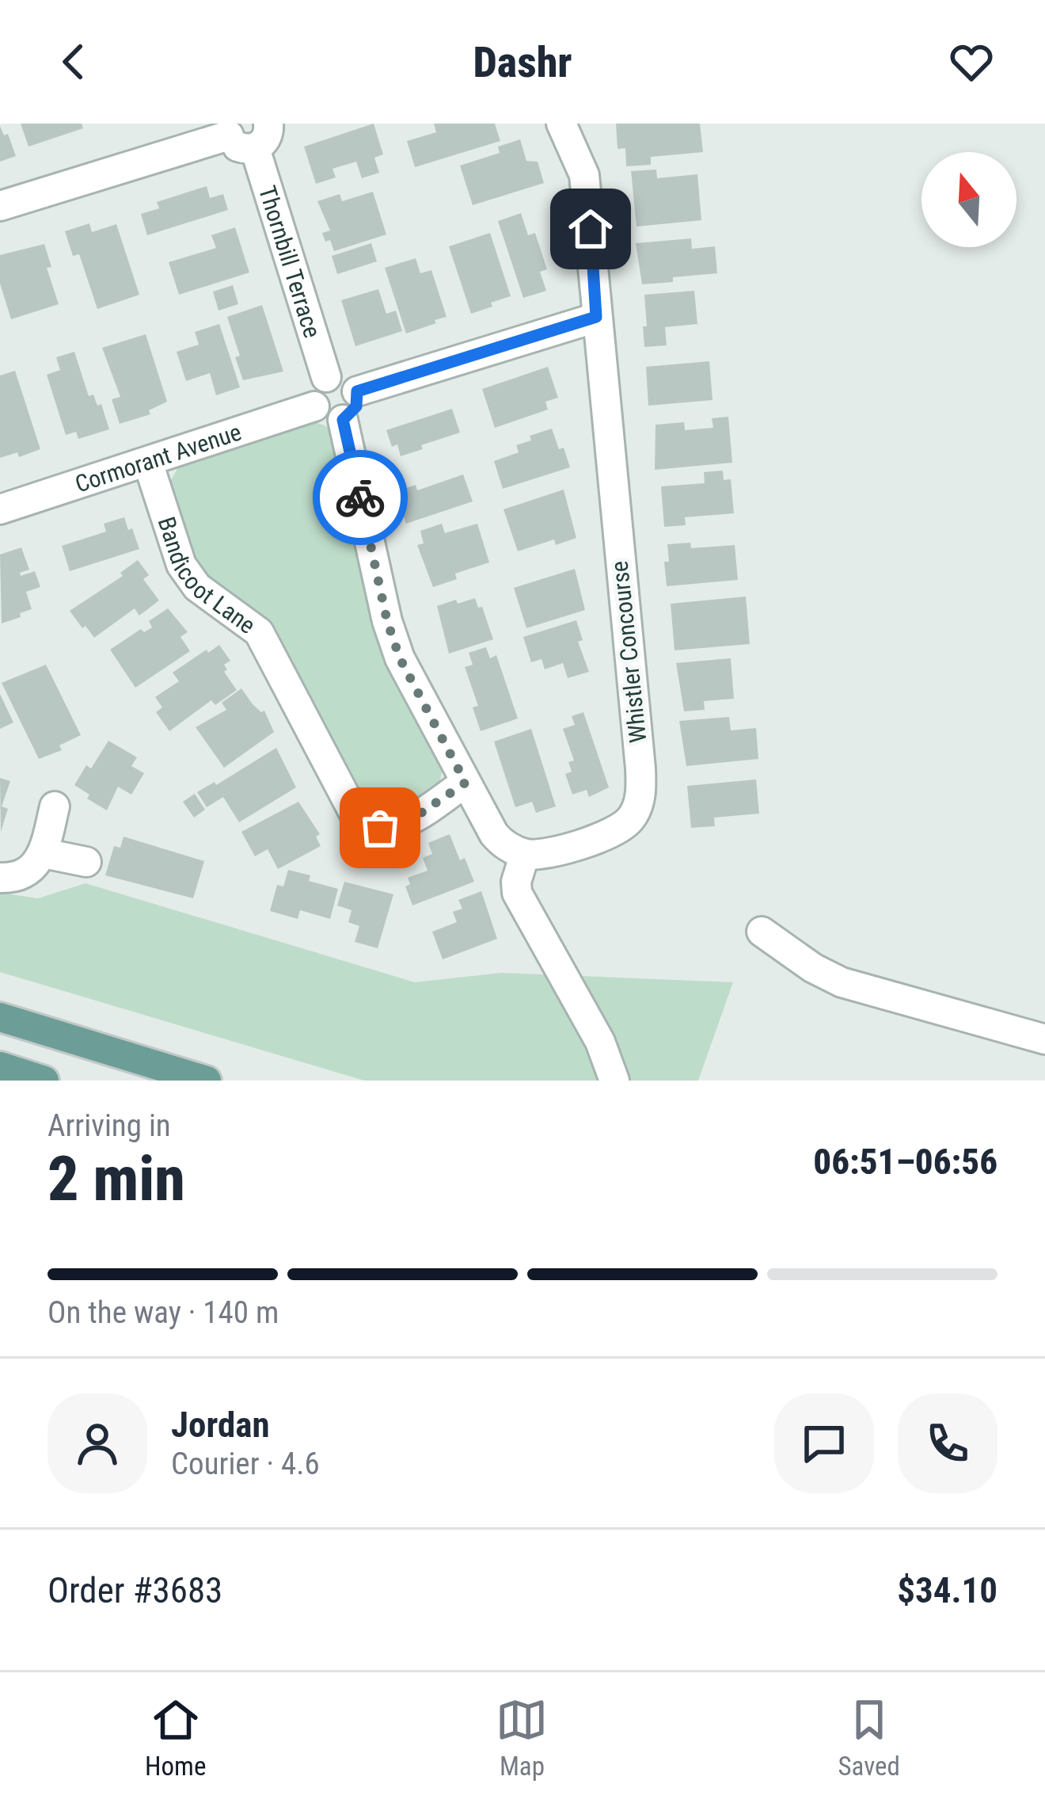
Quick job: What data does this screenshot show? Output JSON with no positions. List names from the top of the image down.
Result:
{
  "streets": {
    "street": [
      "Thornbill Terrace",
      "Cormorant Avenue",
      "Bandicoot Lane",
      "Whistler Concourse"
    ]
  },
  "crossings": [
    ["Thornbill Terrace", "Cormorant Avenue"],
    ["Cormorant Avenue", "Bandicoot Lane"]
  ],
  "north": "top",
  "page": {
    "header": "Dashr",
    "heading": ["2 min", "Arriving in", "06:51–06:56"],
    "panel": [
      "Jordan",
      "Courier · 4.6",
      "Order #3683",
      "$34.10"
    ],
    "bar": "On the way · 140 m",
    "tabs": ["Home", "Map", "Saved"]
  }
}
